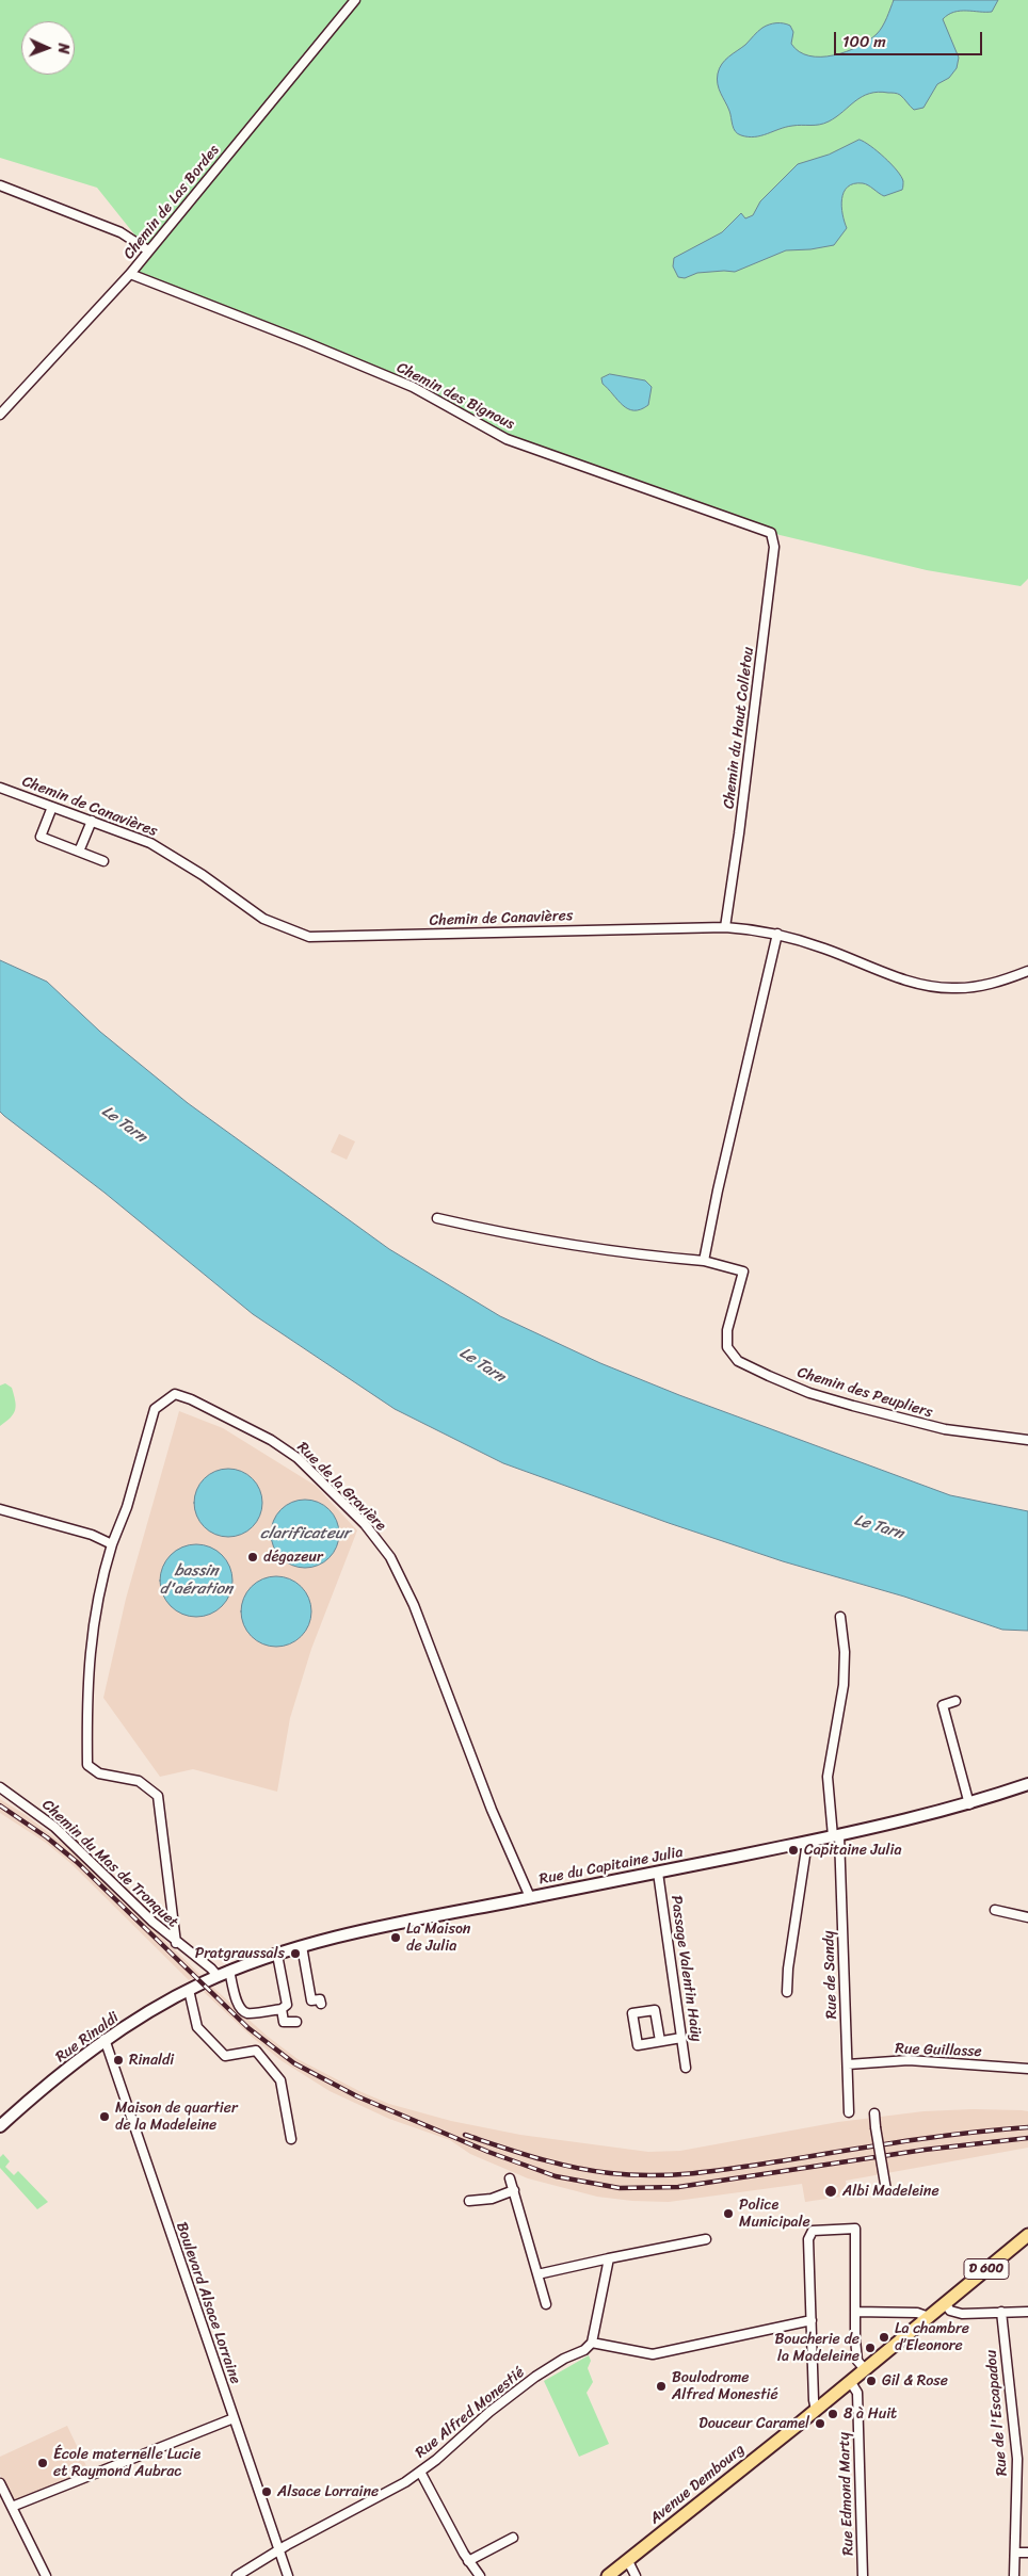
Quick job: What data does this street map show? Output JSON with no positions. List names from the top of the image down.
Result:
{
  "streets": {
    "main road": ["D 600", "Avenue Dembourg"],
    "street": [
      "Chemin de Las Bordes",
      "Chemin des Bignous",
      "Chemin du Haut Colletou",
      "Chemin de Canavières",
      "Chemin des Peupliers",
      "Rue de la Gravière",
      "Chemin du Mas de Tronquet",
      "Rue du Capitaine Julia",
      "Passage Valentin Haüy",
      "Rue de Sandy",
      "Rue Rinaldi",
      "Rue Guillasse",
      "Boulevard Alsace Lorraine",
      "Rue Alfred Monestié",
      "Rue de l'Escapadou",
      "Rue Edmond Marty"
    ]
  },
  "crossings": [
    ["Chemin de Las Bordes", "Chemin des Bignous"],
    ["Chemin des Bignous", "Chemin du Haut Colletou"],
    ["Chemin du Haut Colletou", "Chemin de Canavières"],
    ["Rue de la Gravière", "Rue du Capitaine Julia"],
    ["Chemin du Mas de Tronquet", "Rue du Capitaine Julia"],
    ["Rue du Capitaine Julia", "Passage Valentin Haüy"],
    ["Rue du Capitaine Julia", "Rue de Sandy"],
    ["Rue du Capitaine Julia", "Rue Rinaldi"],
    ["Rue de Sandy", "Rue Guillasse"],
    ["Rue Rinaldi", "Boulevard Alsace Lorraine"],
    ["Boulevard Alsace Lorraine", "Rue Alfred Monestié"],
    ["Avenue Dembourg", "Rue Edmond Marty"]
  ],
  "water": ["Le Tarn", "clarificateur", "bassin d'aération"],
  "places": [
    "dégazeur",
    "Capitaine Julia",
    "La Maison de Julia",
    "Pratgraussals",
    "Rinaldi",
    "Maison de quartier de la Madeleine",
    "Albi Madeleine",
    "Police Municipale",
    "La chambre d’Eleonore",
    "Boucherie de la Madeleine",
    "Gil & Rose",
    "Boulodrome Alfred Monestié",
    "8 à Huit",
    "Douceur Caramel",
    "École maternelle Lucie et Raymond Aubrac",
    "Alsace Lorraine"
  ],
  "scale_bar": "100 m",
  "north": "right"
}
